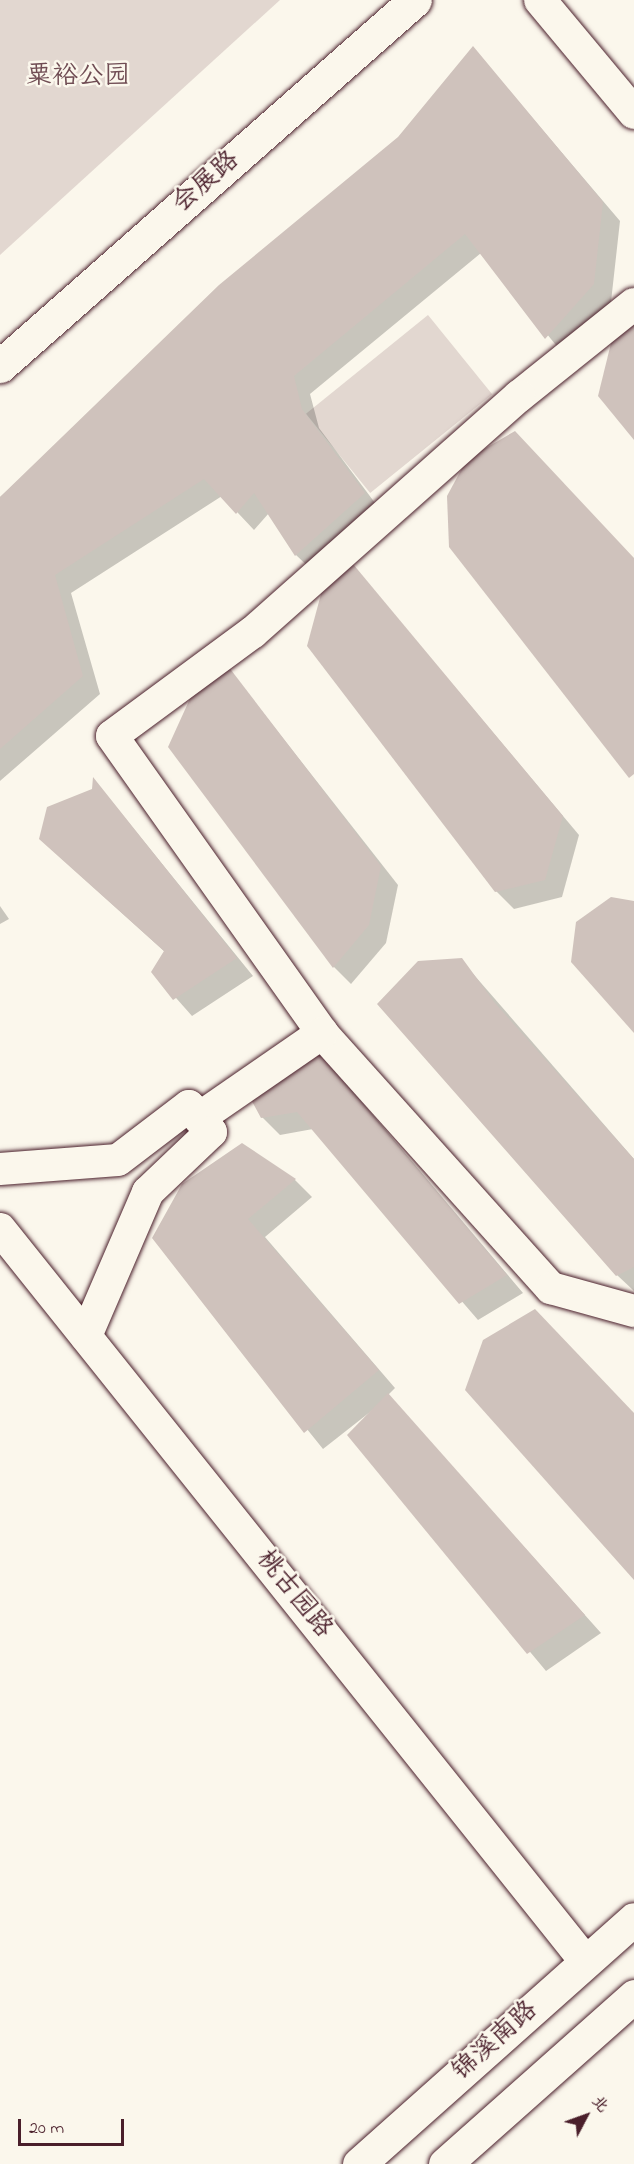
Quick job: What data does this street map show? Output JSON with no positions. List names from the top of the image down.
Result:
{
  "streets": {
    "main road": ["会展路", "锦溪南路"],
    "street": ["桃古园路"]
  },
  "crossings": [
    ["桃古园路", "锦溪南路"]
  ],
  "parks": ["粟裕公园"],
  "scale_bar": "20 m",
  "north": "top right"
}
